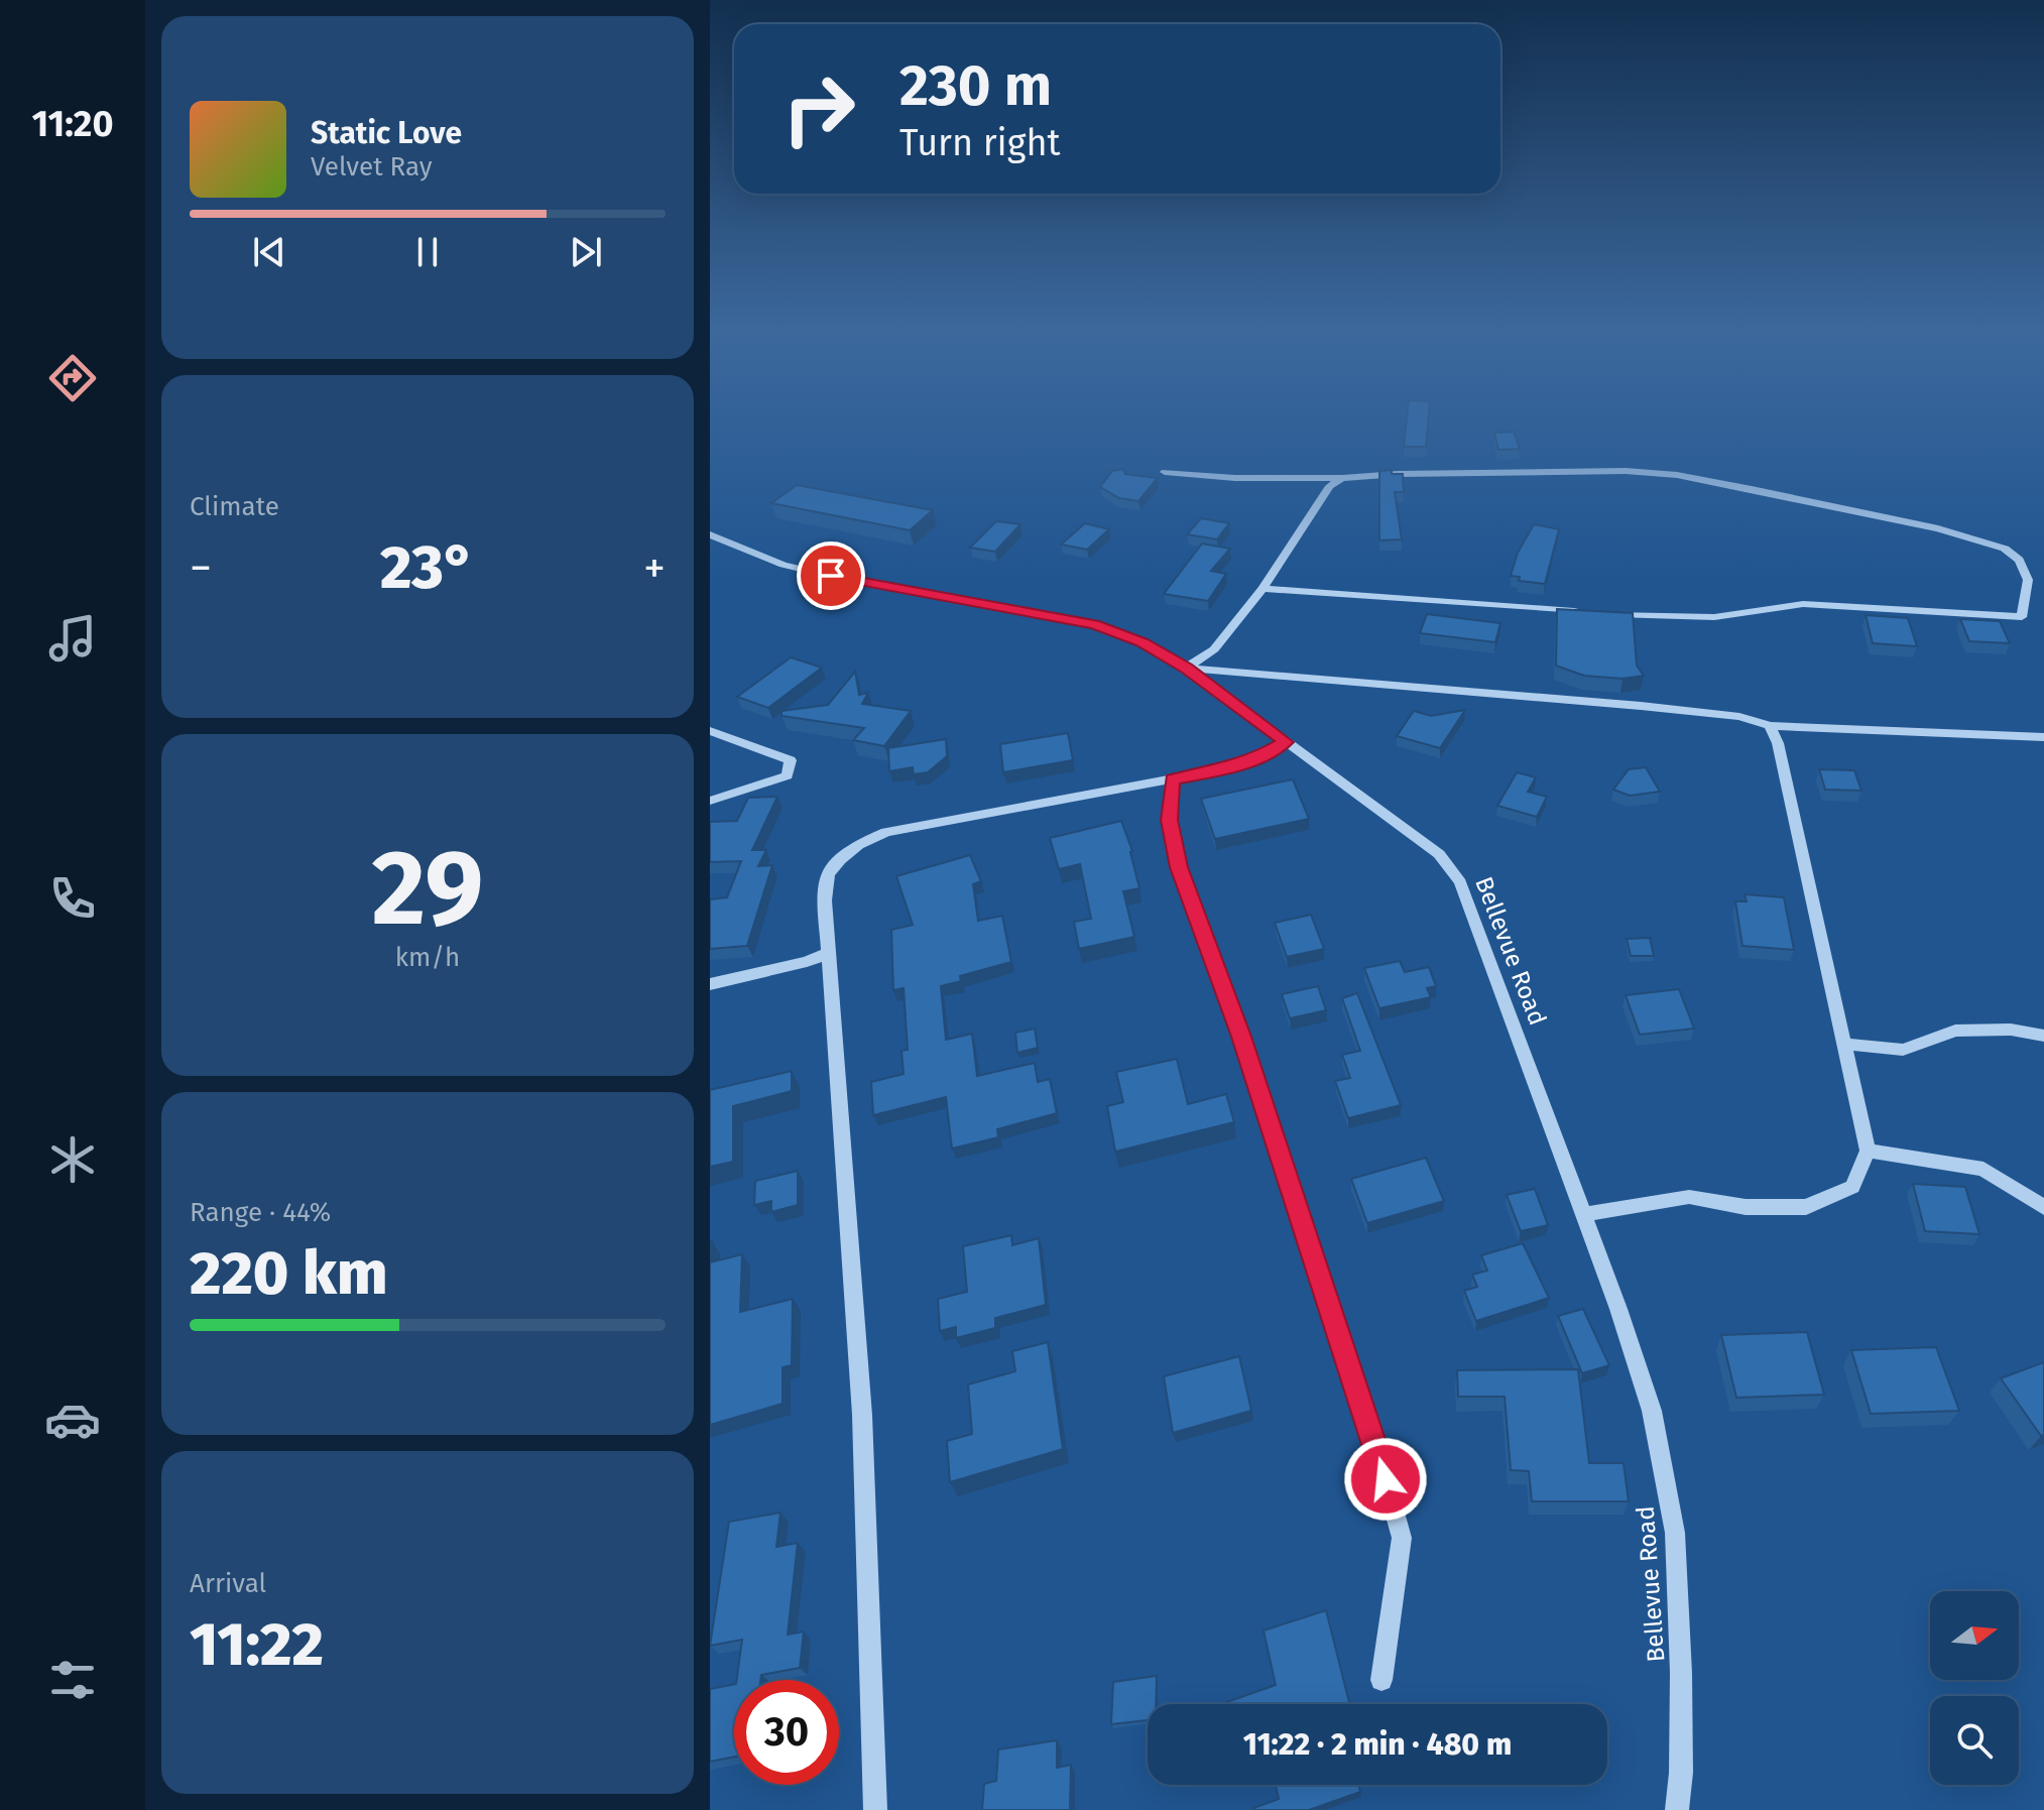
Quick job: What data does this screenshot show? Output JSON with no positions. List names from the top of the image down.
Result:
{
  "streets": {
    "street": ["Bellevue Road"]
  },
  "north": "right",
  "page": {
    "tabs": "11:20",
    "turn": ["230 m", "Turn right"],
    "song": ["Static Love", "Velvet Ray"],
    "tile": [
      "Climate",
      ["29", "km/h"],
      ["Range · 44%", "220 km"],
      ["Arrival", "11:22"]
    ],
    "heat": ["−", "23°", "+"],
    "limit": "30",
    "trip": "11:22 · 2 min · 480 m"
  }
}
